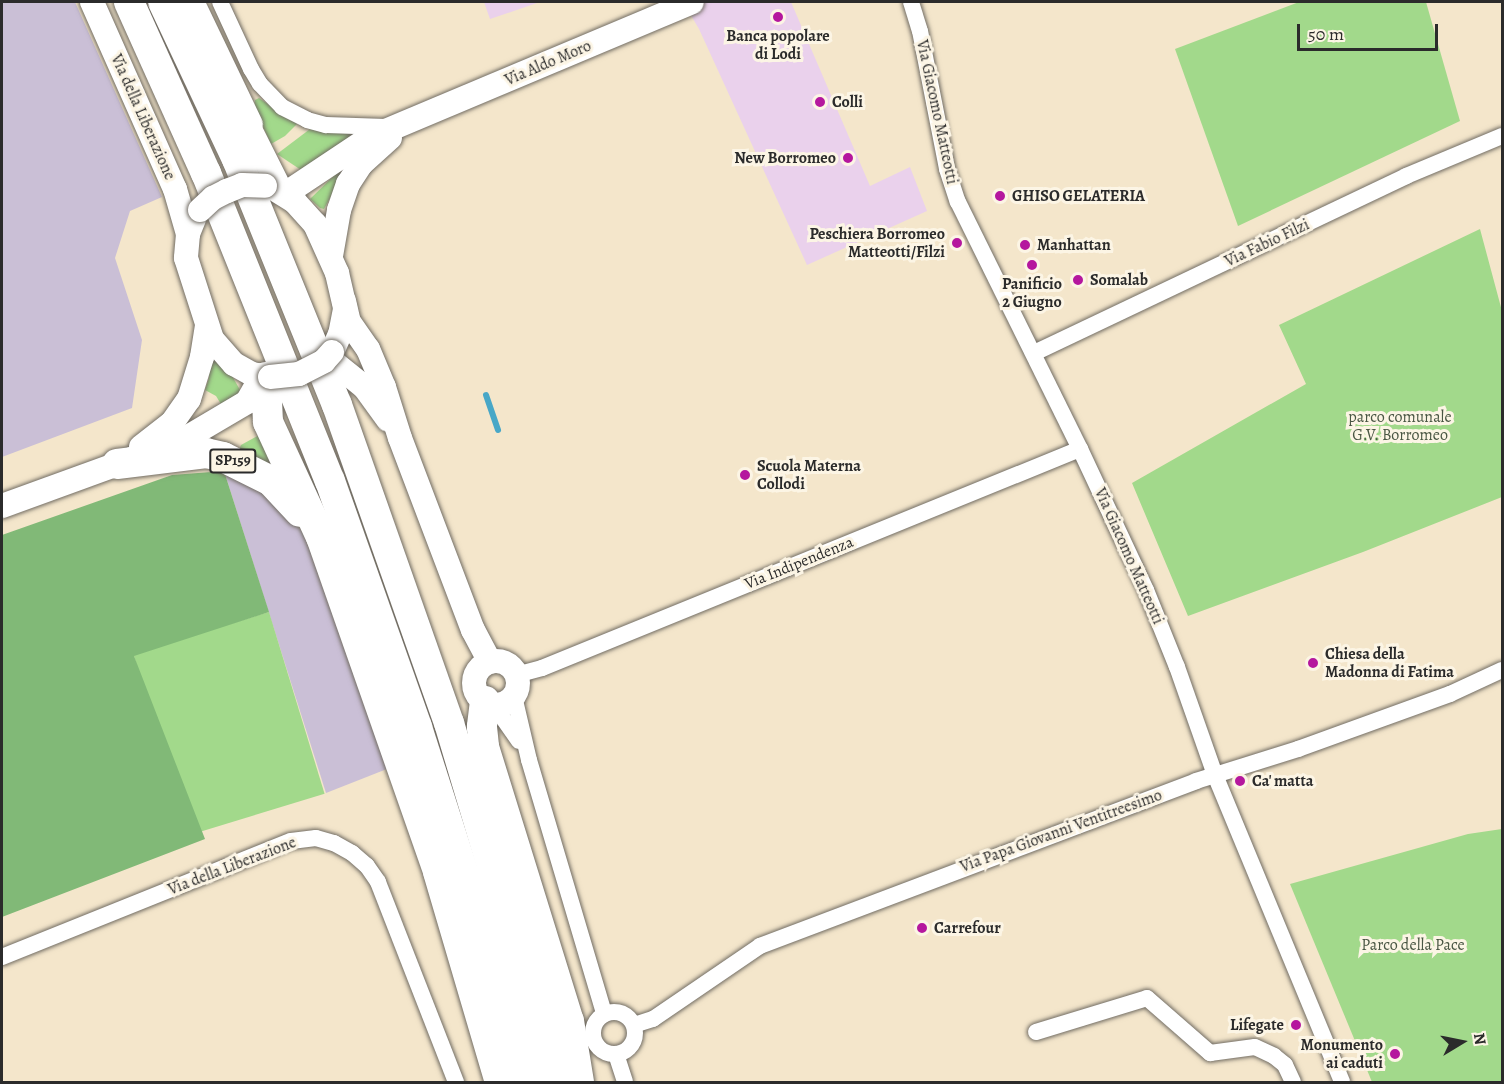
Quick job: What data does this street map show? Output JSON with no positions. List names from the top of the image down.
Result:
{
  "streets": {
    "highway": ["SP159"],
    "street": [
      "Via Aldo Moro",
      "Via Giacomo Matteotti",
      "Via della Liberazione",
      "Via Fabio Filzi",
      "Via Indipendenza",
      "Via Papa Giovanni Ventitreesimo"
    ]
  },
  "crossings": [
    ["Via Aldo Moro", "Via della Liberazione"],
    ["Via Aldo Moro", "SP159"],
    ["Via Giacomo Matteotti", "Via Fabio Filzi"],
    ["Via Giacomo Matteotti", "Via Indipendenza"],
    ["Via Giacomo Matteotti", "Via Papa Giovanni Ventitreesimo"],
    ["Via della Liberazione", "SP159"]
  ],
  "parks": ["parco comunale G.V. Borromeo", "Parco della Pace"],
  "places": [
    "Banca popolare di Lodi",
    "Colli",
    "New Borromeo",
    "GHISO GELATERIA",
    "Peschiera Borromeo Matteotti/Filzi",
    "Manhattan",
    "Panificio 2 Giugno",
    "Somalab",
    "Scuola Materna Collodi",
    "Chiesa della Madonna di Fatima",
    "Ca' matta",
    "Carrefour",
    "Lifegate",
    "Monumento ai caduti"
  ],
  "scale_bar": "50 m",
  "north": "right"
}
